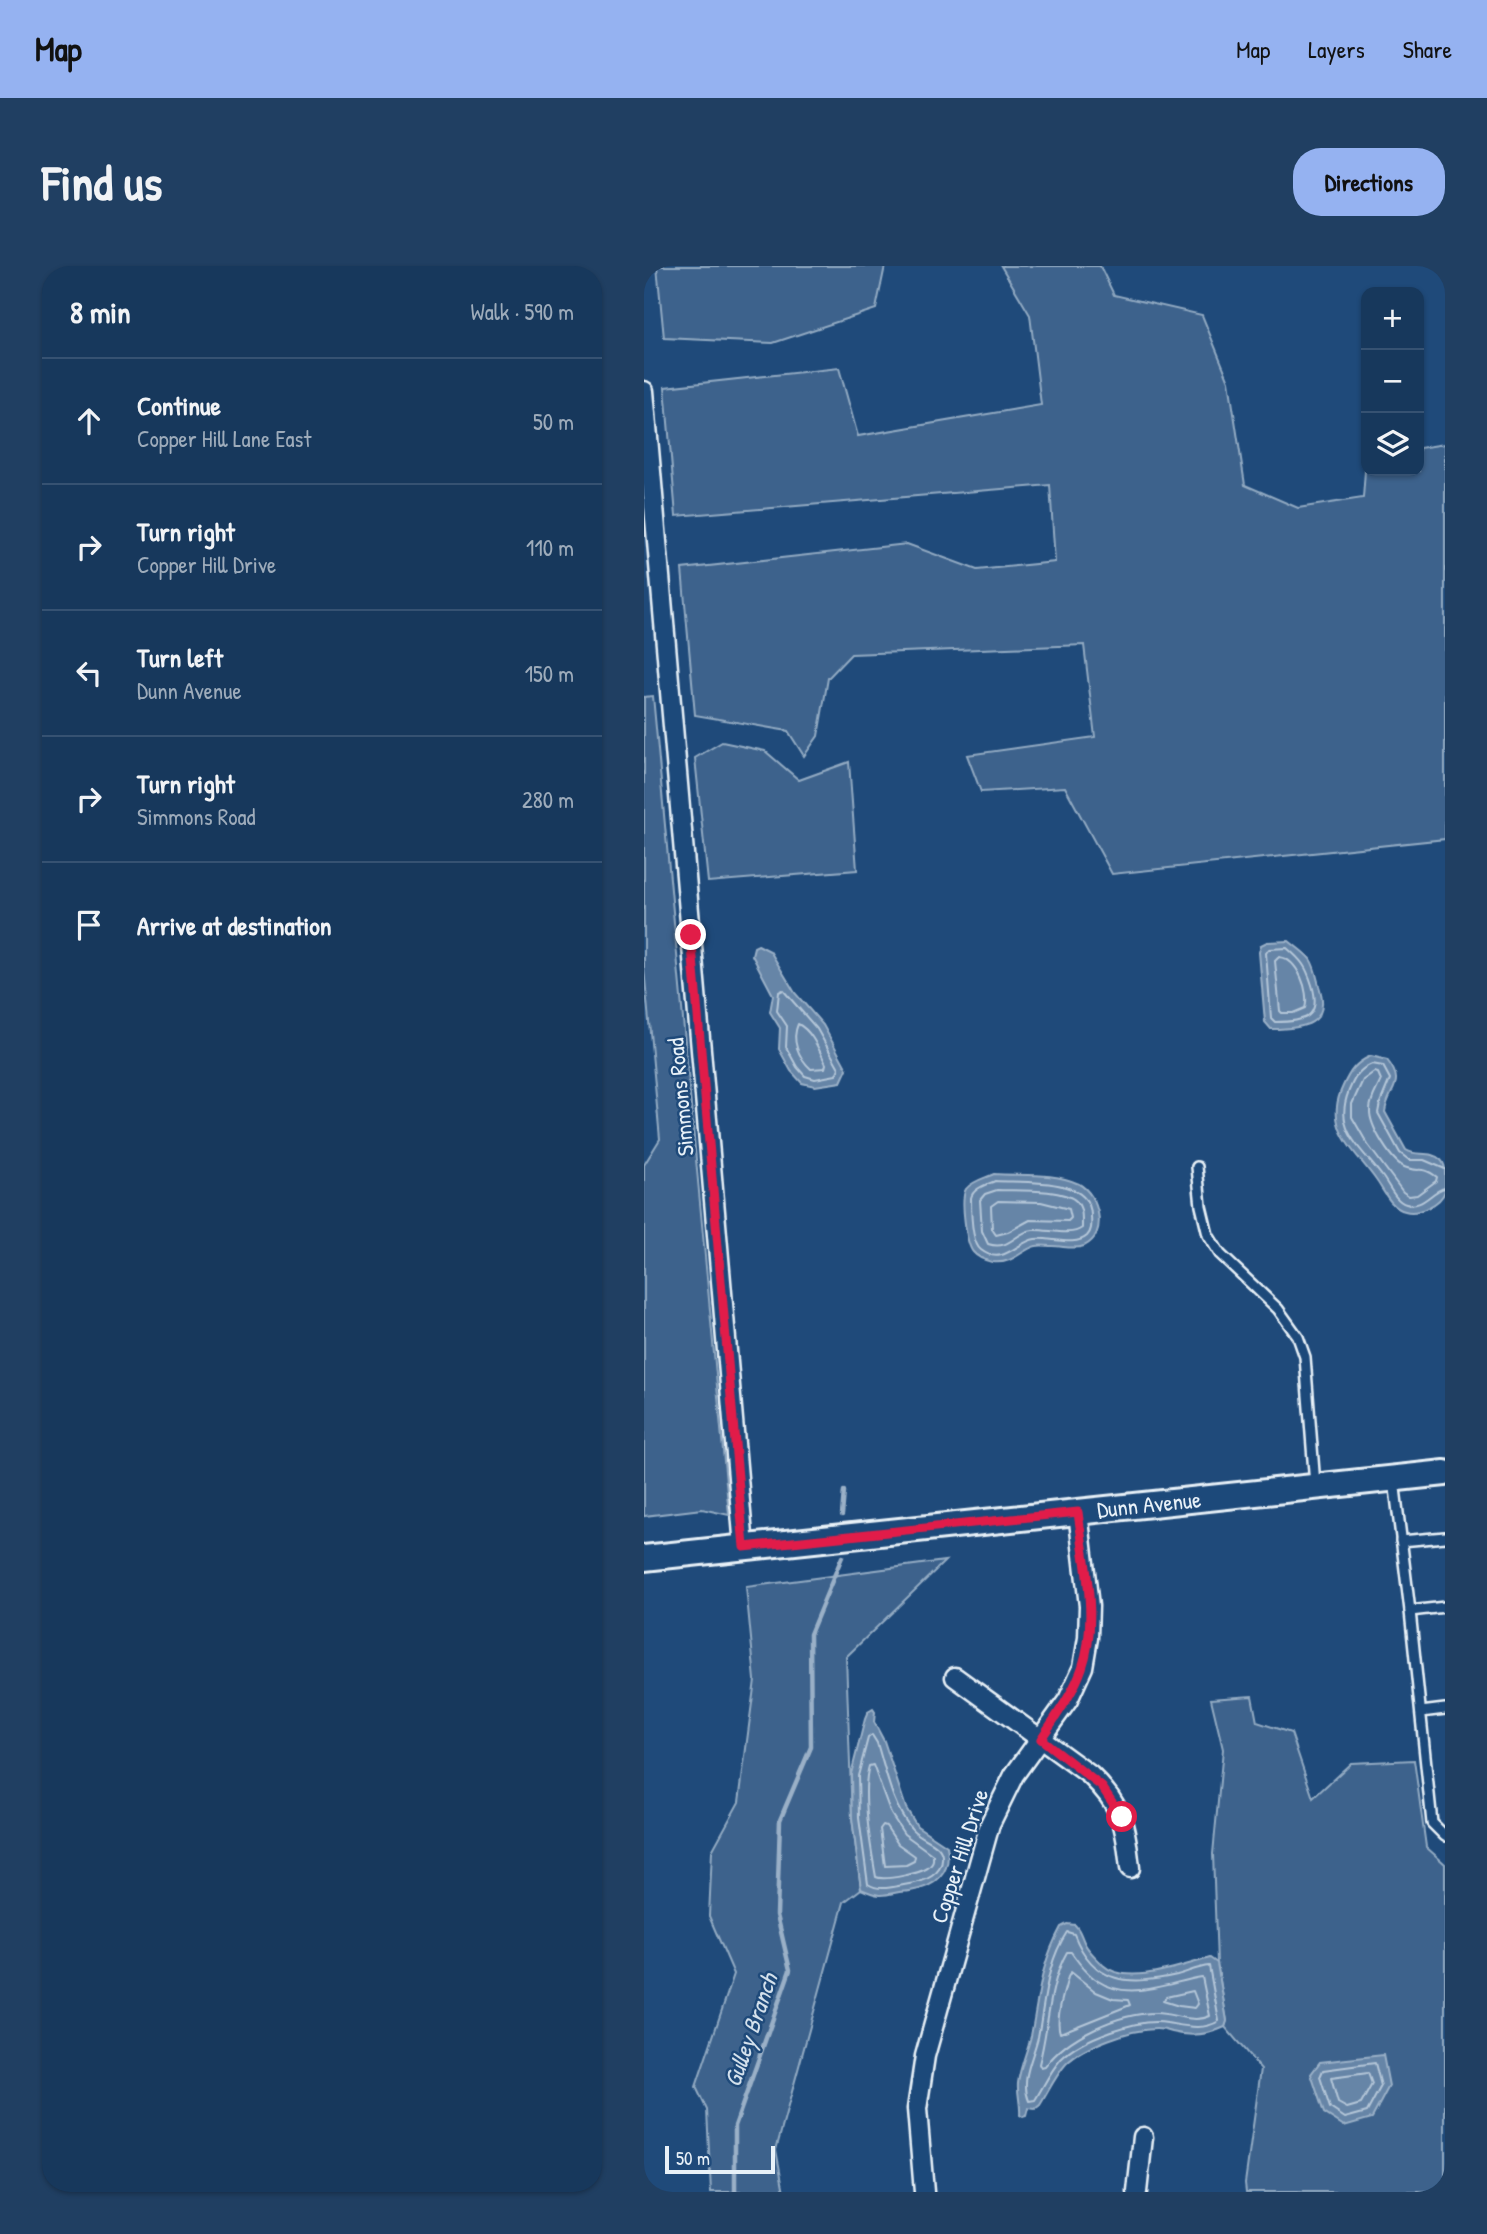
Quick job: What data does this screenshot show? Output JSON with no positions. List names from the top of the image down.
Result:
{
  "streets": {
    "main road": ["Dunn Avenue"],
    "street": ["Simmons Road", "Copper Hill Drive"]
  },
  "crossings": [
    ["Simmons Road", "Dunn Avenue"],
    ["Dunn Avenue", "Copper Hill Drive"]
  ],
  "water": ["Gulley Branch"],
  "scale_bar": "50 m",
  "page": {
    "header": "Map",
    "nav": ["Map", "Layers", "Share"],
    "buttons": "Directions",
    "title": "Find us",
    "heading": ["8 min", "Walk · 590 m"],
    "map_buttons": ["+", "−"],
    "list": [
      ["Continue", "Copper Hill Lane East", "50 m"],
      ["Turn right", "Copper Hill Drive", "110 m"],
      ["Turn left", "Dunn Avenue", "150 m"],
      ["Turn right", "Simmons Road", "280 m"],
      "Arrive at destination"
    ],
    "scale": "50 m"
  }
}
